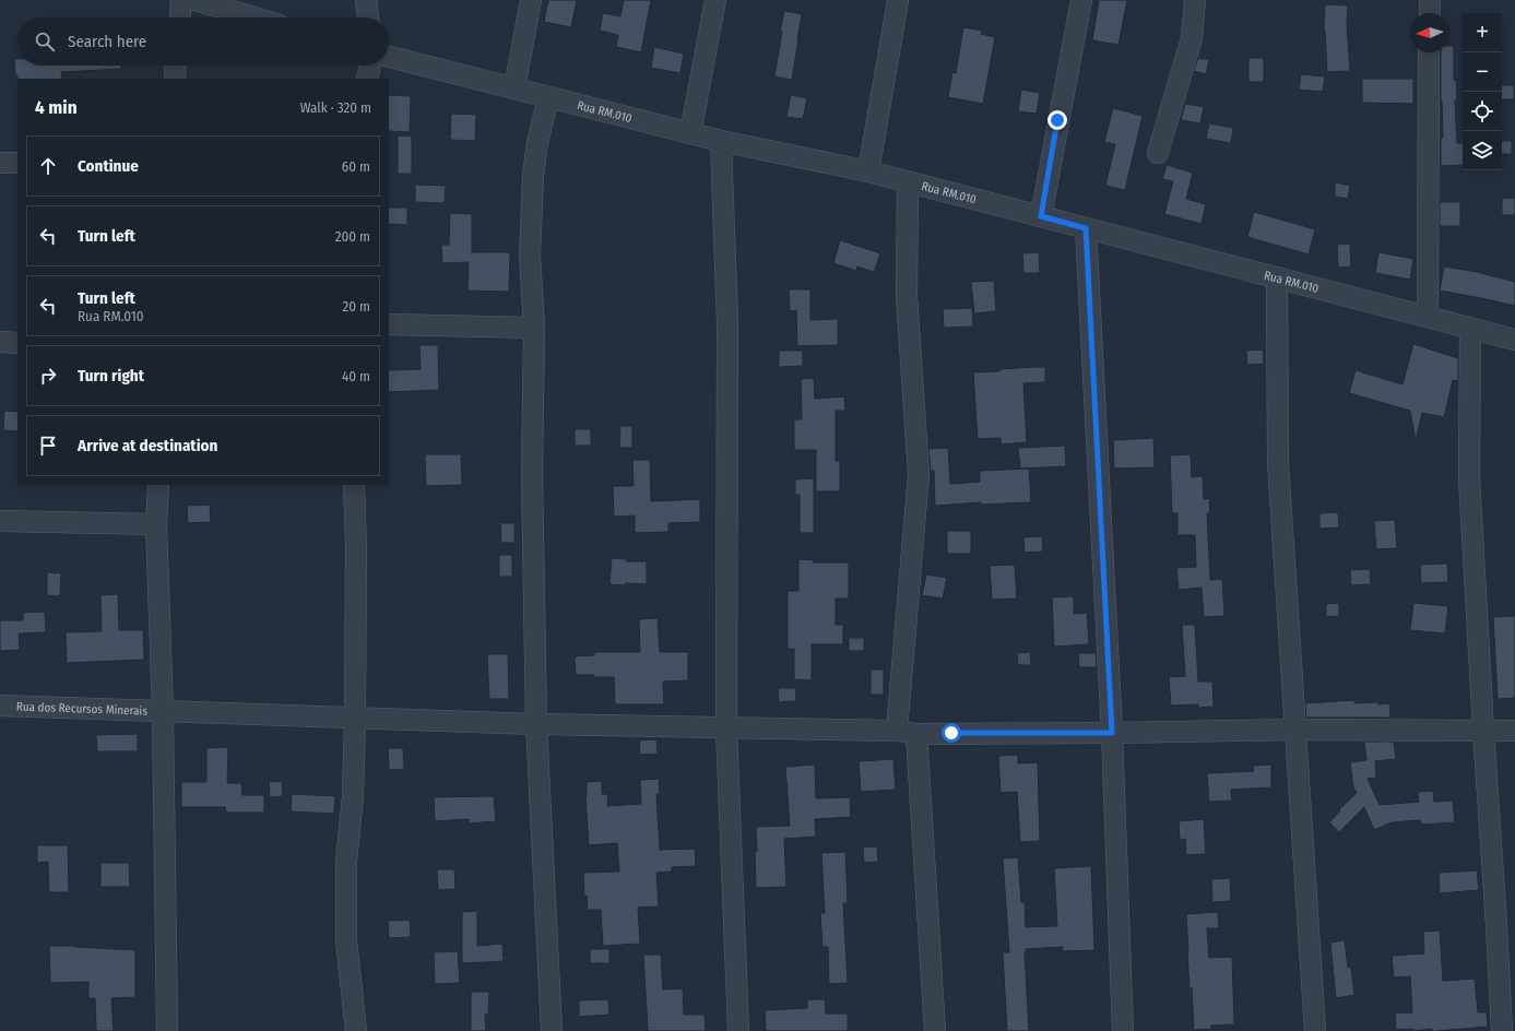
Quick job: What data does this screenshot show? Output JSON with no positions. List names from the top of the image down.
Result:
{
  "streets": {
    "street": ["Rua RM.010", "Rua dos Recursos Minerais"]
  },
  "north": "left",
  "page": {
    "map_buttons": ["+", "−"],
    "search": "Search here",
    "heading": ["4 min", "Walk · 320 m"],
    "list": [
      ["Continue", "60 m"],
      ["Turn left", "200 m"],
      ["Turn left", "Rua RM.010", "20 m"],
      ["Turn right", "40 m"],
      "Arrive at destination"
    ]
  }
}
